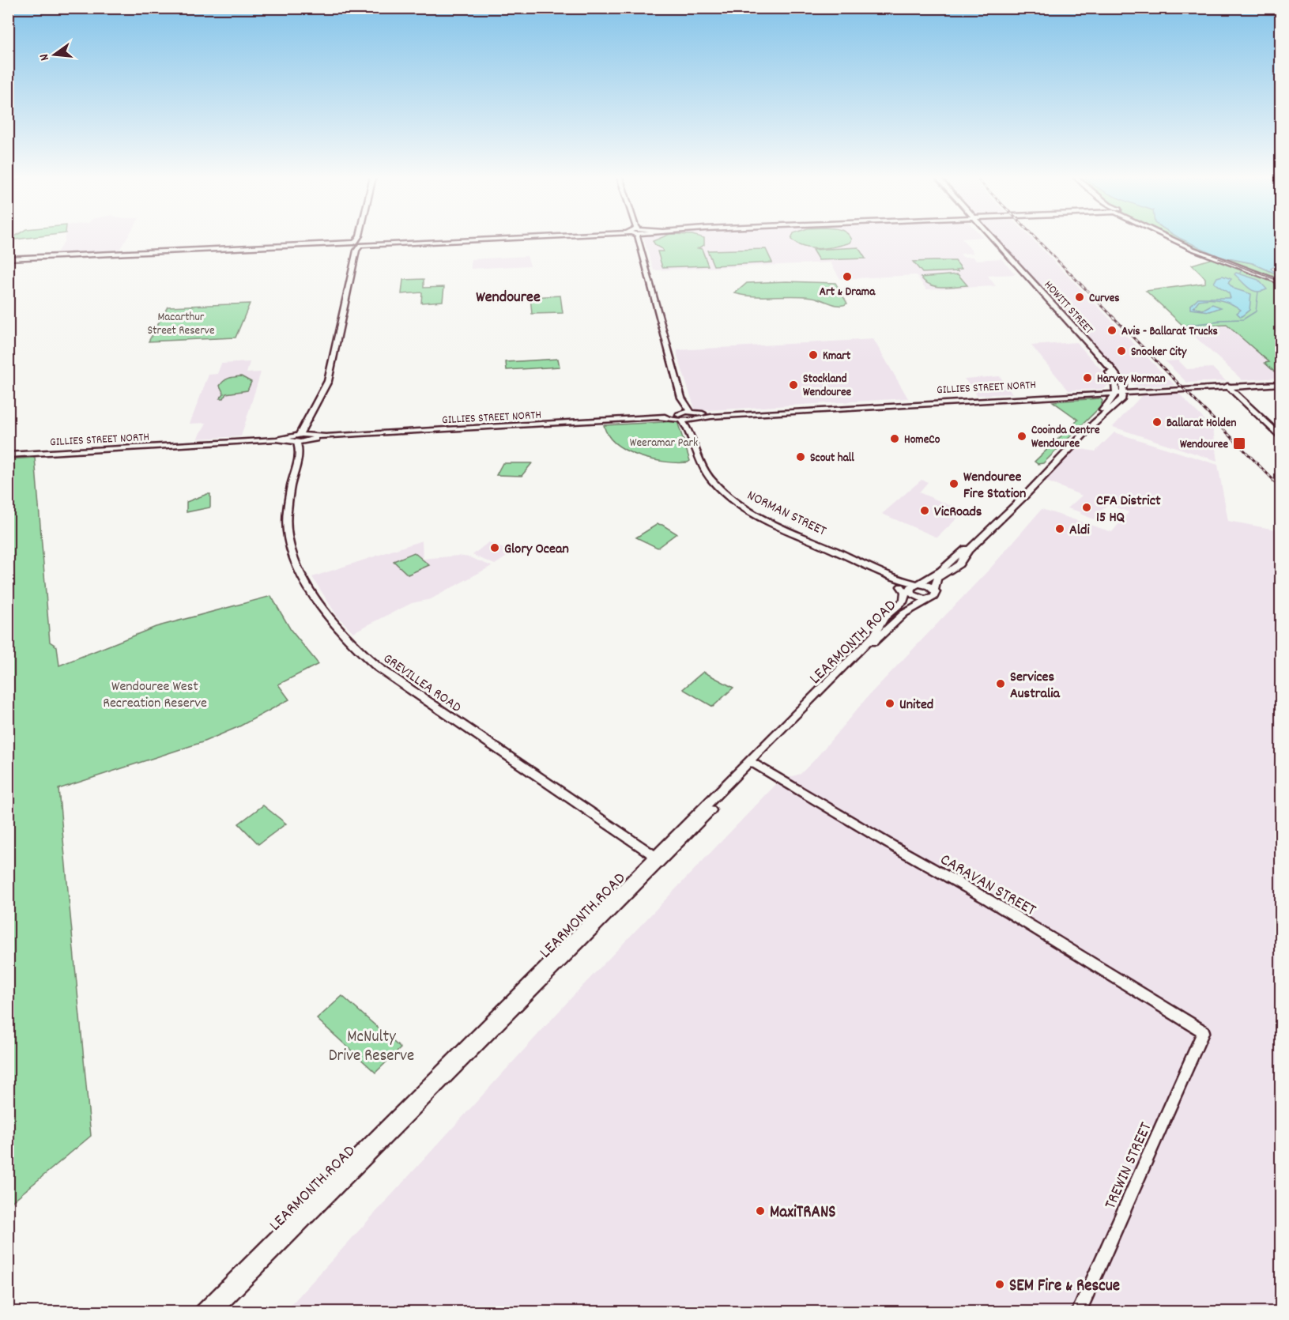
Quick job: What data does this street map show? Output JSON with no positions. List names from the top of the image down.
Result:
{
  "streets": {
    "main road": [
      "HOWITT STREET",
      "GILLIES STREET NORTH",
      "NORMAN STREET",
      "LEARMONTH ROAD",
      "GREVILLEA ROAD",
      "CARAVAN STREET",
      "TREWIN STREET"
    ]
  },
  "crossings": [
    ["HOWITT STREET", "GILLIES STREET NORTH"],
    ["GILLIES STREET NORTH", "NORMAN STREET"],
    ["GILLIES STREET NORTH", "GREVILLEA ROAD"],
    ["NORMAN STREET", "LEARMONTH ROAD"],
    ["LEARMONTH ROAD", "GREVILLEA ROAD"],
    ["LEARMONTH ROAD", "CARAVAN STREET"],
    ["CARAVAN STREET", "TREWIN STREET"]
  ],
  "districts": ["Wendouree"],
  "parks": [
    "Macarthur Street Reserve",
    "Weeramar Park",
    "Wendouree West Recreation Reserve",
    "McNulty Drive Reserve"
  ],
  "places": {
    "other": [
      "Art & Drama",
      "Curves",
      "Avis - Ballarat Trucks",
      "Snooker City",
      "Kmart",
      "Harvey Norman",
      "Stockland Wendouree",
      "Ballarat Holden",
      "Cooinda Centre Wendouree",
      "HomeCo",
      "Scout hall",
      "Wendouree Fire Station",
      "CFA District 15 HQ",
      "VicRoads",
      "Aldi",
      "Glory Ocean",
      "Services Australia",
      "United",
      "MaxiTRANS",
      "SEM Fire & Rescue"
    ],
    "transit": ["Wendouree"]
  },
  "north": "left"
}
